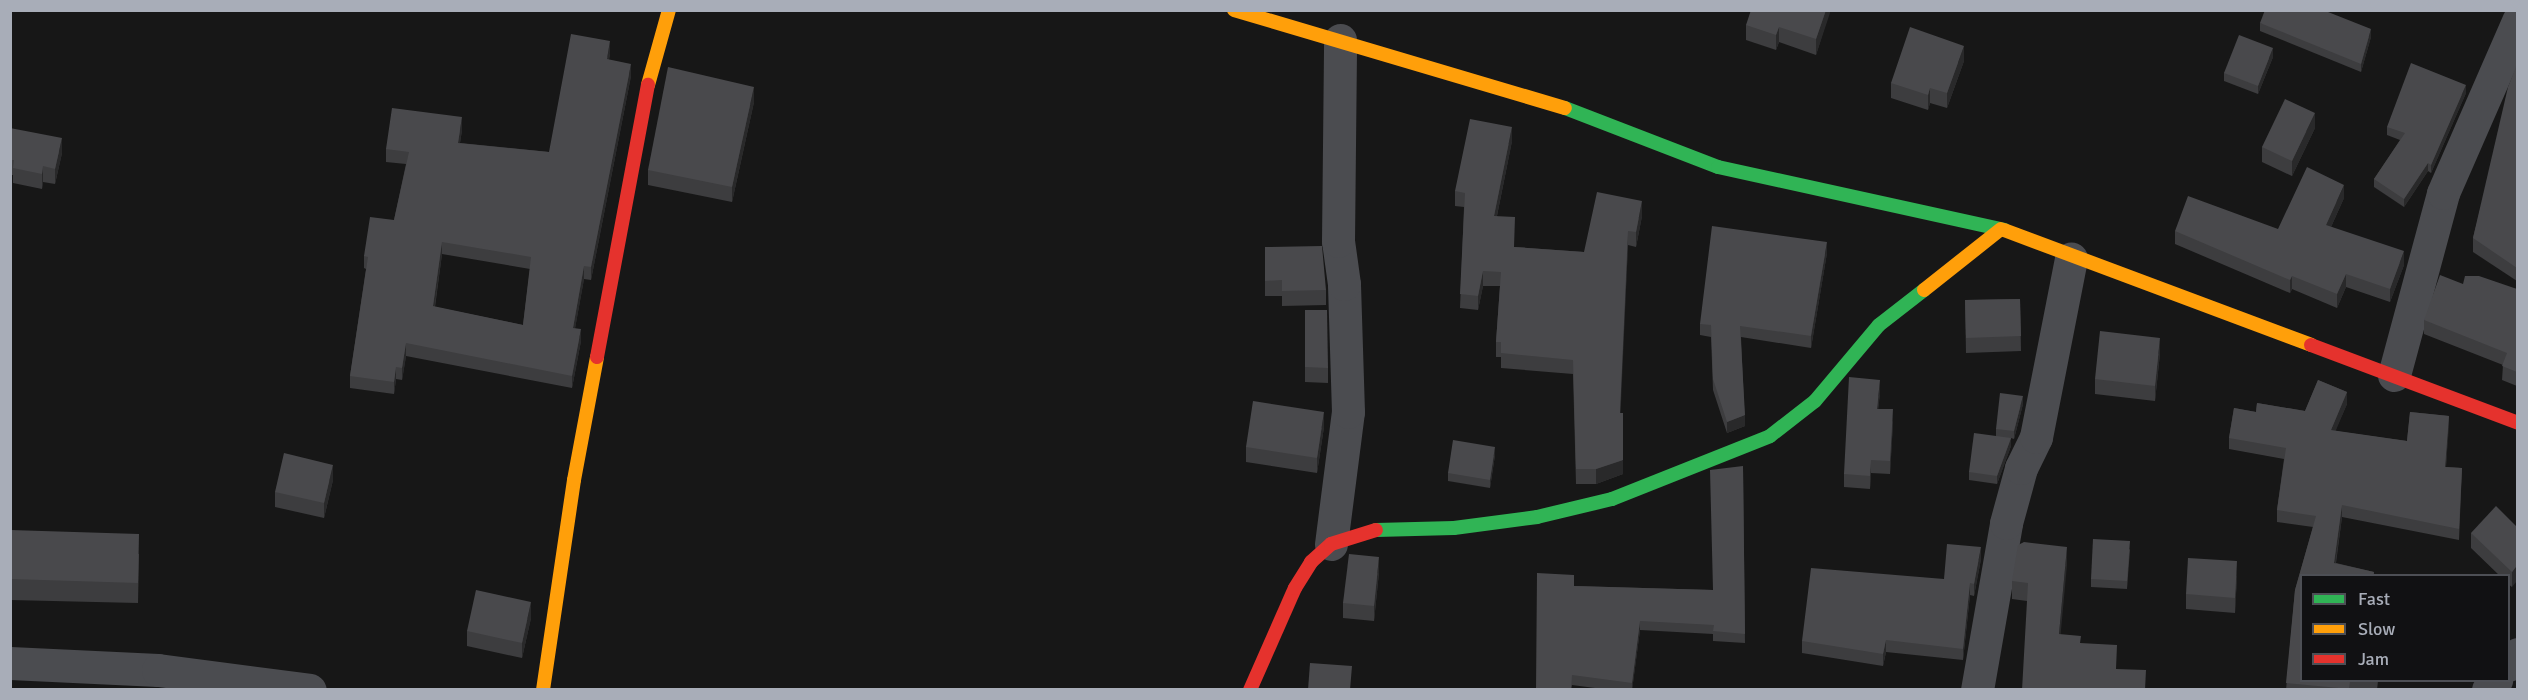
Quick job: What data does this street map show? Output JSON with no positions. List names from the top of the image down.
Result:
{
  "legend": ["Fast", "Slow", "Jam"]
}
